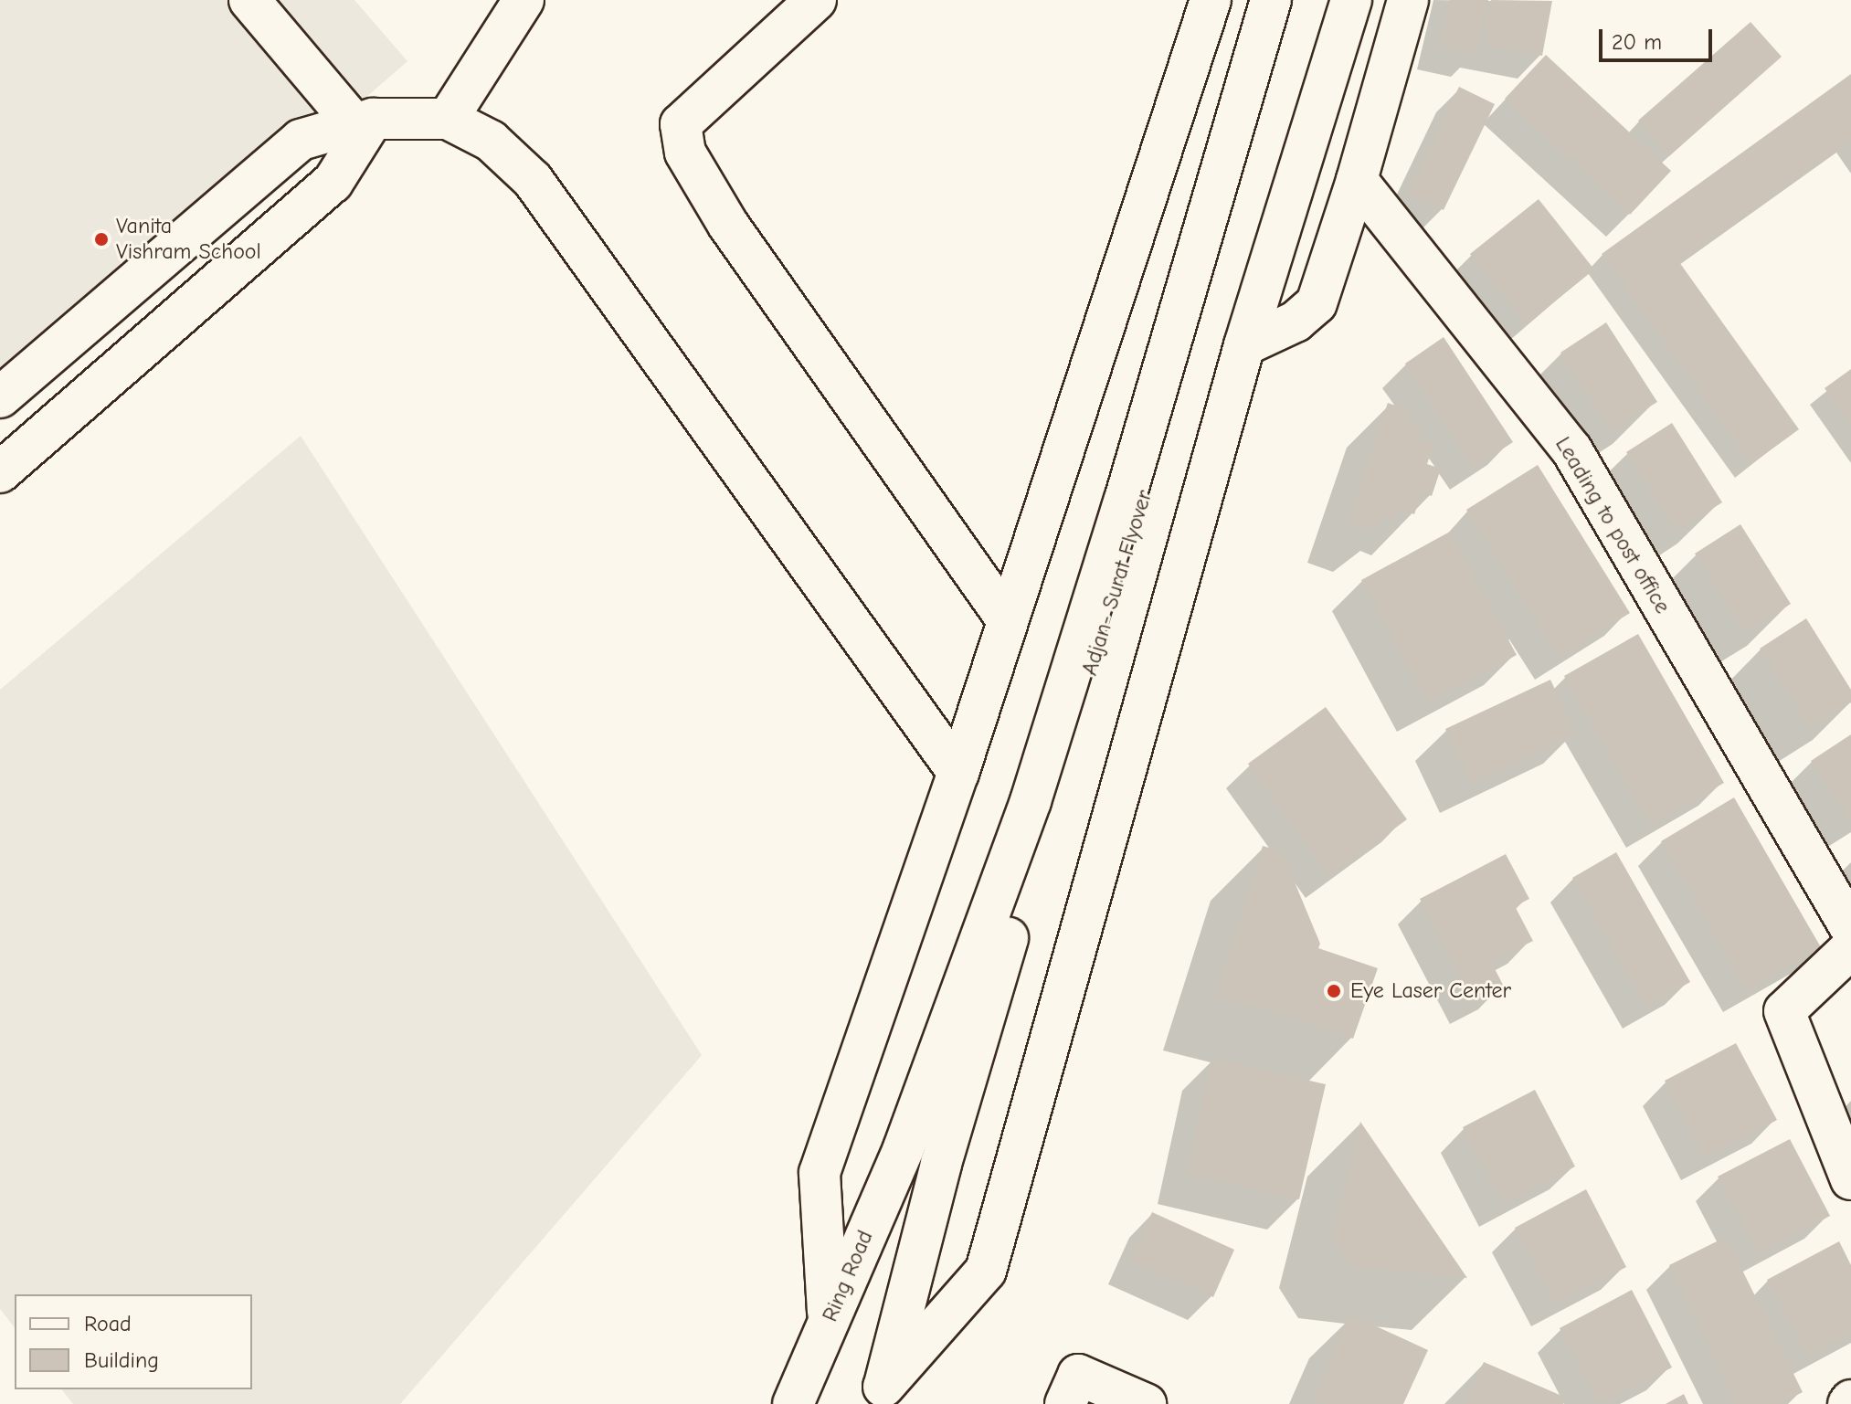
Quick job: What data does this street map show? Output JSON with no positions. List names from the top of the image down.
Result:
{
  "streets": {
    "main road": ["Leading to post office", "Adjan- Surat Flyover", "Ring Road"]
  },
  "crossings": [
    ["Adjan- Surat Flyover", "Ring Road"]
  ],
  "places": ["Vanita Vishram School", "Eye Laser Center"],
  "legend": ["Road", "Building"],
  "scale_bar": "20 m"
}
